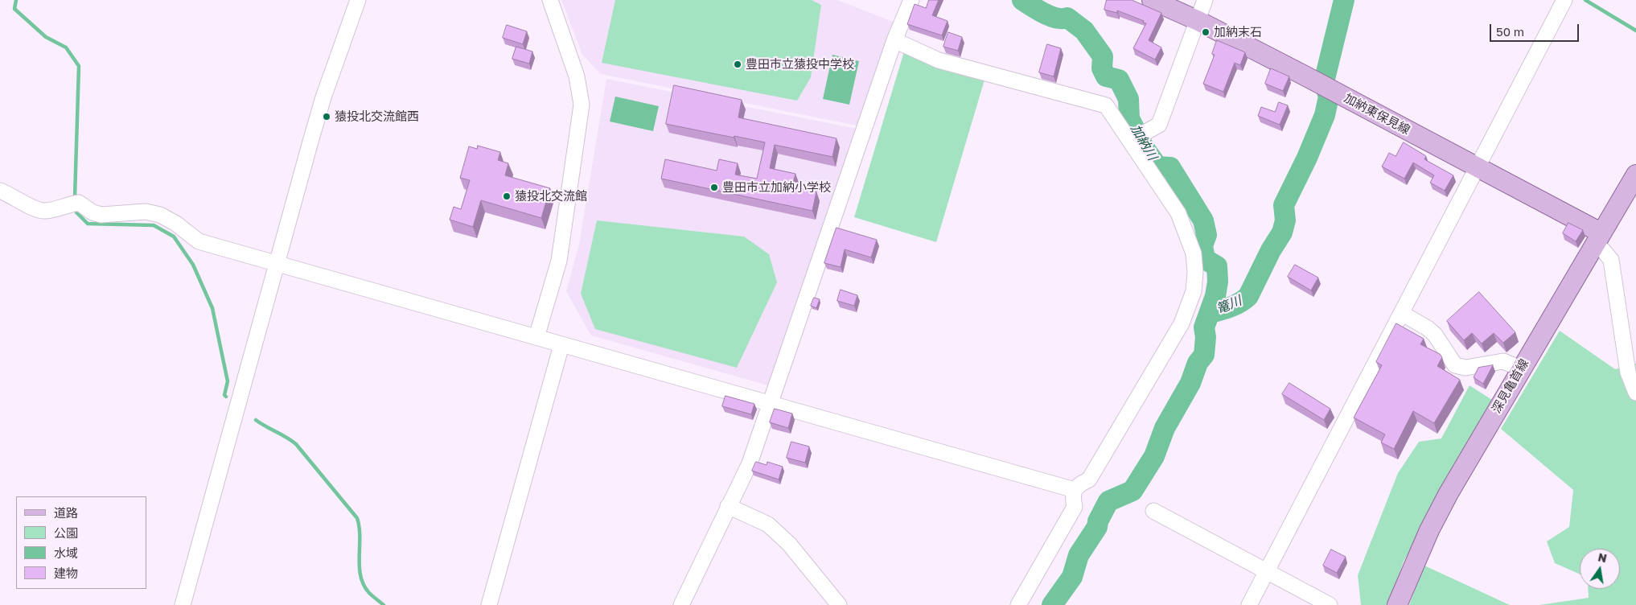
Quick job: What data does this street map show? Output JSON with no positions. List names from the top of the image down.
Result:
{
  "streets": {
    "main road": ["加納東保見線", "深見亀首線"]
  },
  "crossings": [
    ["加納東保見線", "深見亀首線"]
  ],
  "water": ["加納川", "篭川"],
  "places": [
    "加納末石",
    "豊田市立猿投中学校",
    "猿投北交流館西",
    "豊田市立加納小学校",
    "猿投北交流館"
  ],
  "legend": [
    "道路",
    "公園",
    "水域",
    "建物"
  ],
  "scale_bar": "50 m",
  "north": "top"
}
